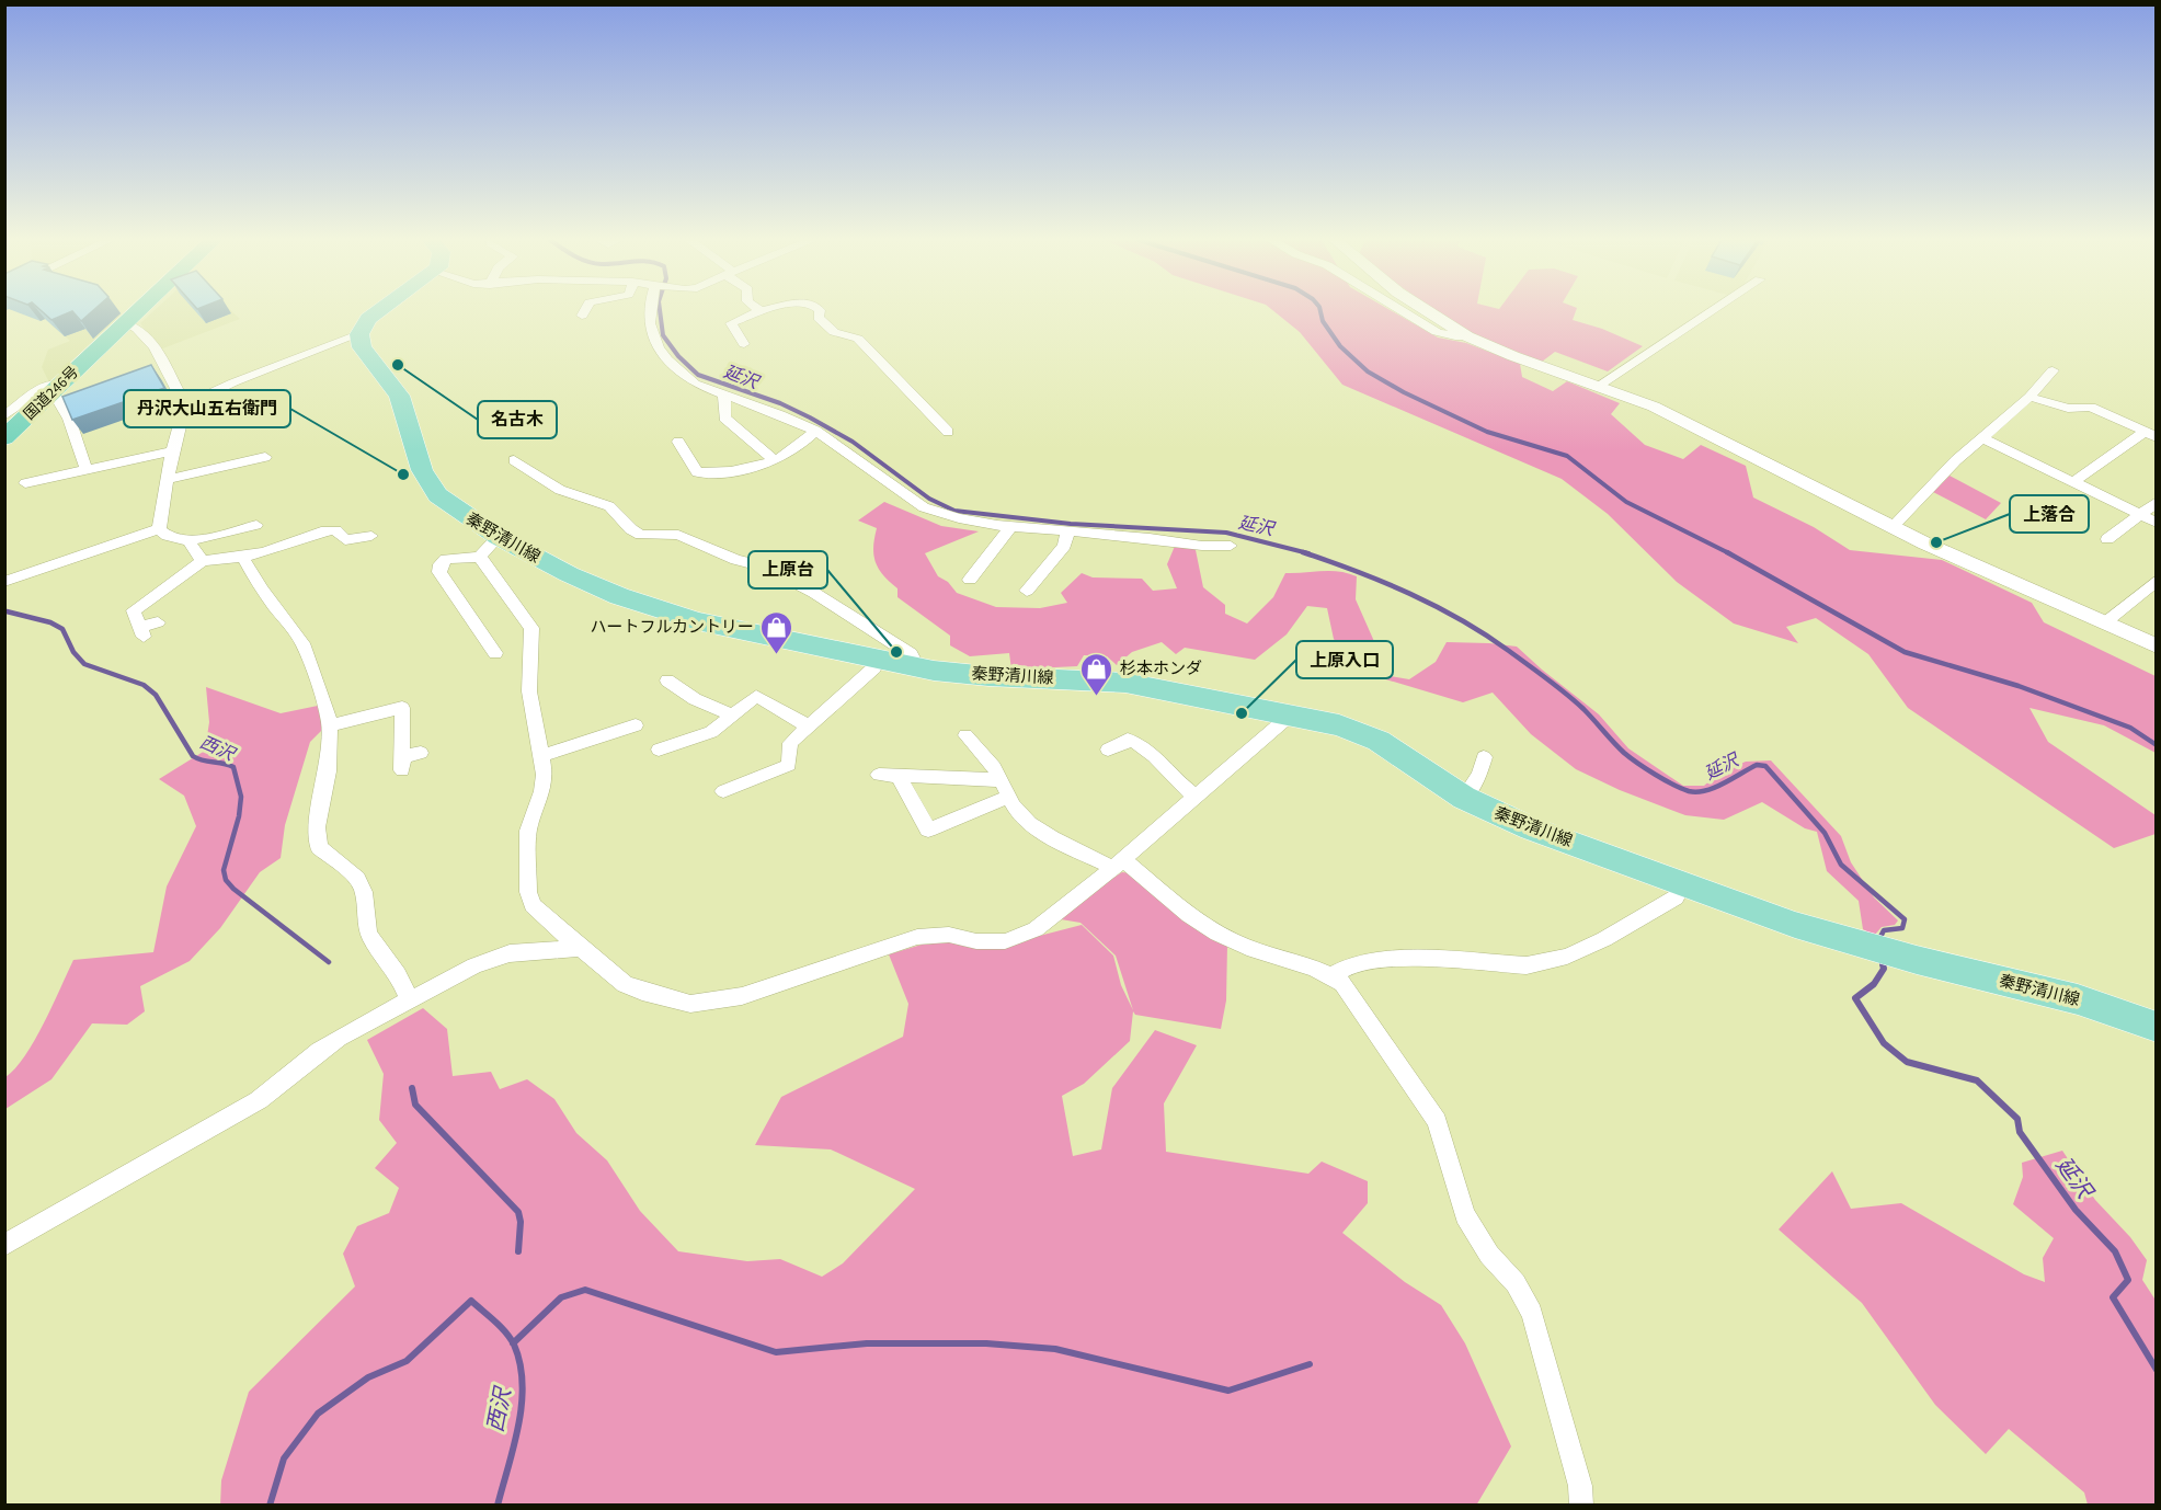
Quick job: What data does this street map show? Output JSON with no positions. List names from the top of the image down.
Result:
{
  "streets": {
    "highway": ["国道246号"],
    "main road": ["秦野清川線"]
  },
  "water": ["延沢", "西沢"],
  "places": {
    "other": [
      "名古木",
      "丹沢大山五右衛門",
      "上落合",
      "上原台",
      "上原入口"
    ],
    "shop": ["ハートフルカントリー", "杉本ホンダ"]
  }
}
